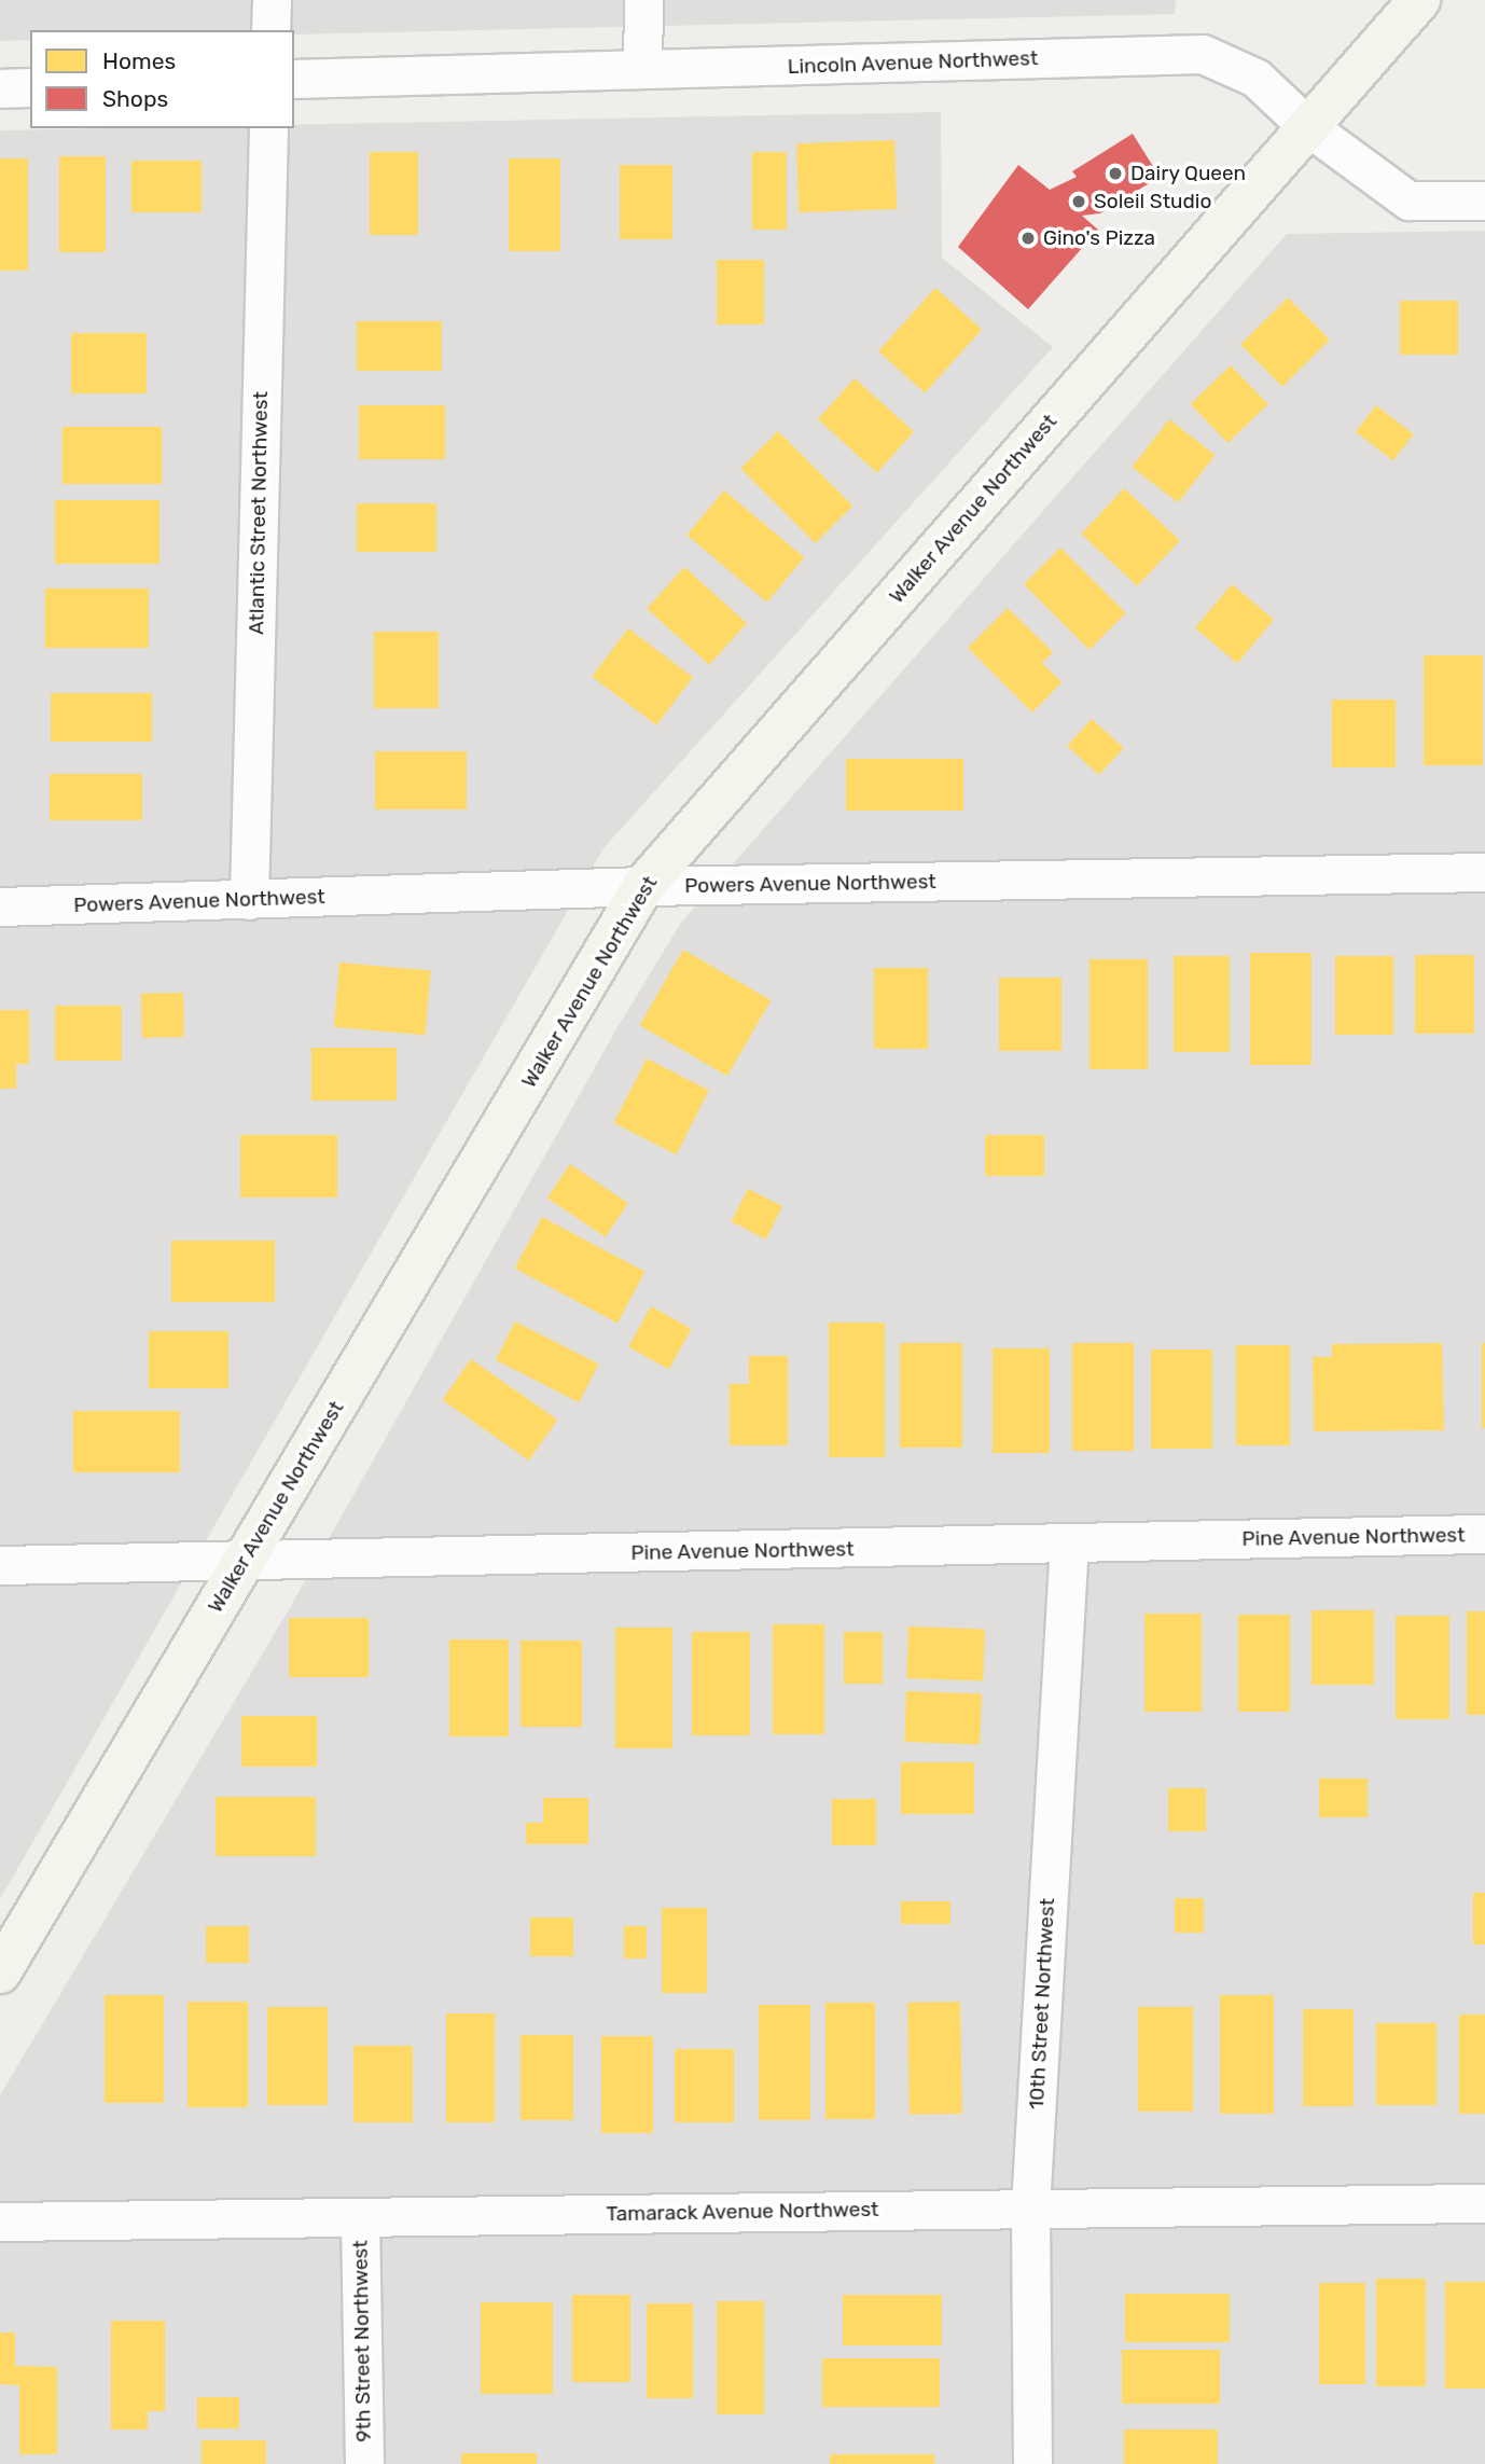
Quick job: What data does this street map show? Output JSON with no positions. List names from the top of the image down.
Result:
{
  "streets": {
    "main road": ["Walker Avenue Northwest"],
    "street": [
      "Lincoln Avenue Northwest",
      "Atlantic Street Northwest",
      "Powers Avenue Northwest",
      "Pine Avenue Northwest",
      "10th Street Northwest",
      "Tamarack Avenue Northwest",
      "9th Street Northwest"
    ]
  },
  "crossings": [
    ["Lincoln Avenue Northwest", "Walker Avenue Northwest"],
    ["Walker Avenue Northwest", "Powers Avenue Northwest"],
    ["Walker Avenue Northwest", "Pine Avenue Northwest"],
    ["Atlantic Street Northwest", "Powers Avenue Northwest"],
    ["Pine Avenue Northwest", "10th Street Northwest"],
    ["10th Street Northwest", "Tamarack Avenue Northwest"],
    ["Tamarack Avenue Northwest", "9th Street Northwest"]
  ],
  "places": ["Dairy Queen", "Soleil Studio", "Gino's Pizza"],
  "legend": ["Homes", "Shops"]
}
